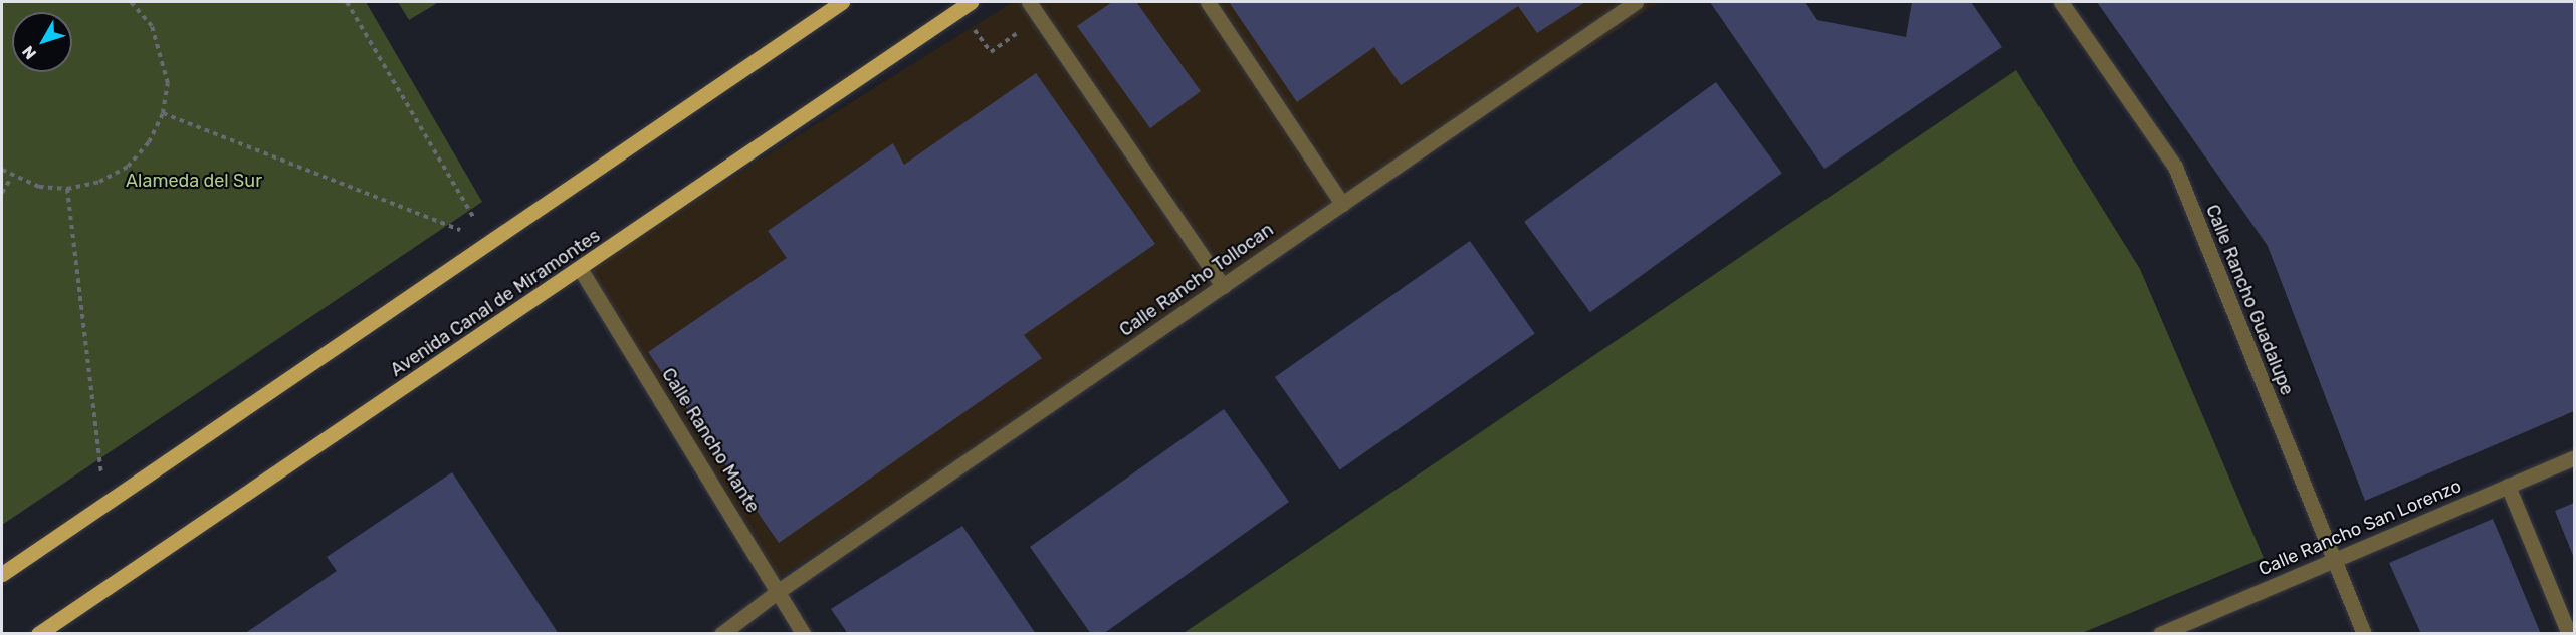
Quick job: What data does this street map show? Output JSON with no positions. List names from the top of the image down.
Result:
{
  "streets": {
    "main road": ["Avenida Canal de Miramontes"],
    "street": [
      "Calle Rancho Tollocan",
      "Calle Rancho Guadalupe",
      "Calle Rancho Mante",
      "Calle Rancho San Lorenzo"
    ]
  },
  "crossings": [
    ["Calle Rancho Tollocan", "Calle Rancho Mante"],
    ["Calle Rancho Guadalupe", "Calle Rancho San Lorenzo"],
    ["Avenida Canal de Miramontes", "Calle Rancho Mante"]
  ],
  "parks": ["Alameda del Sur"],
  "north": "bottom left"
}
